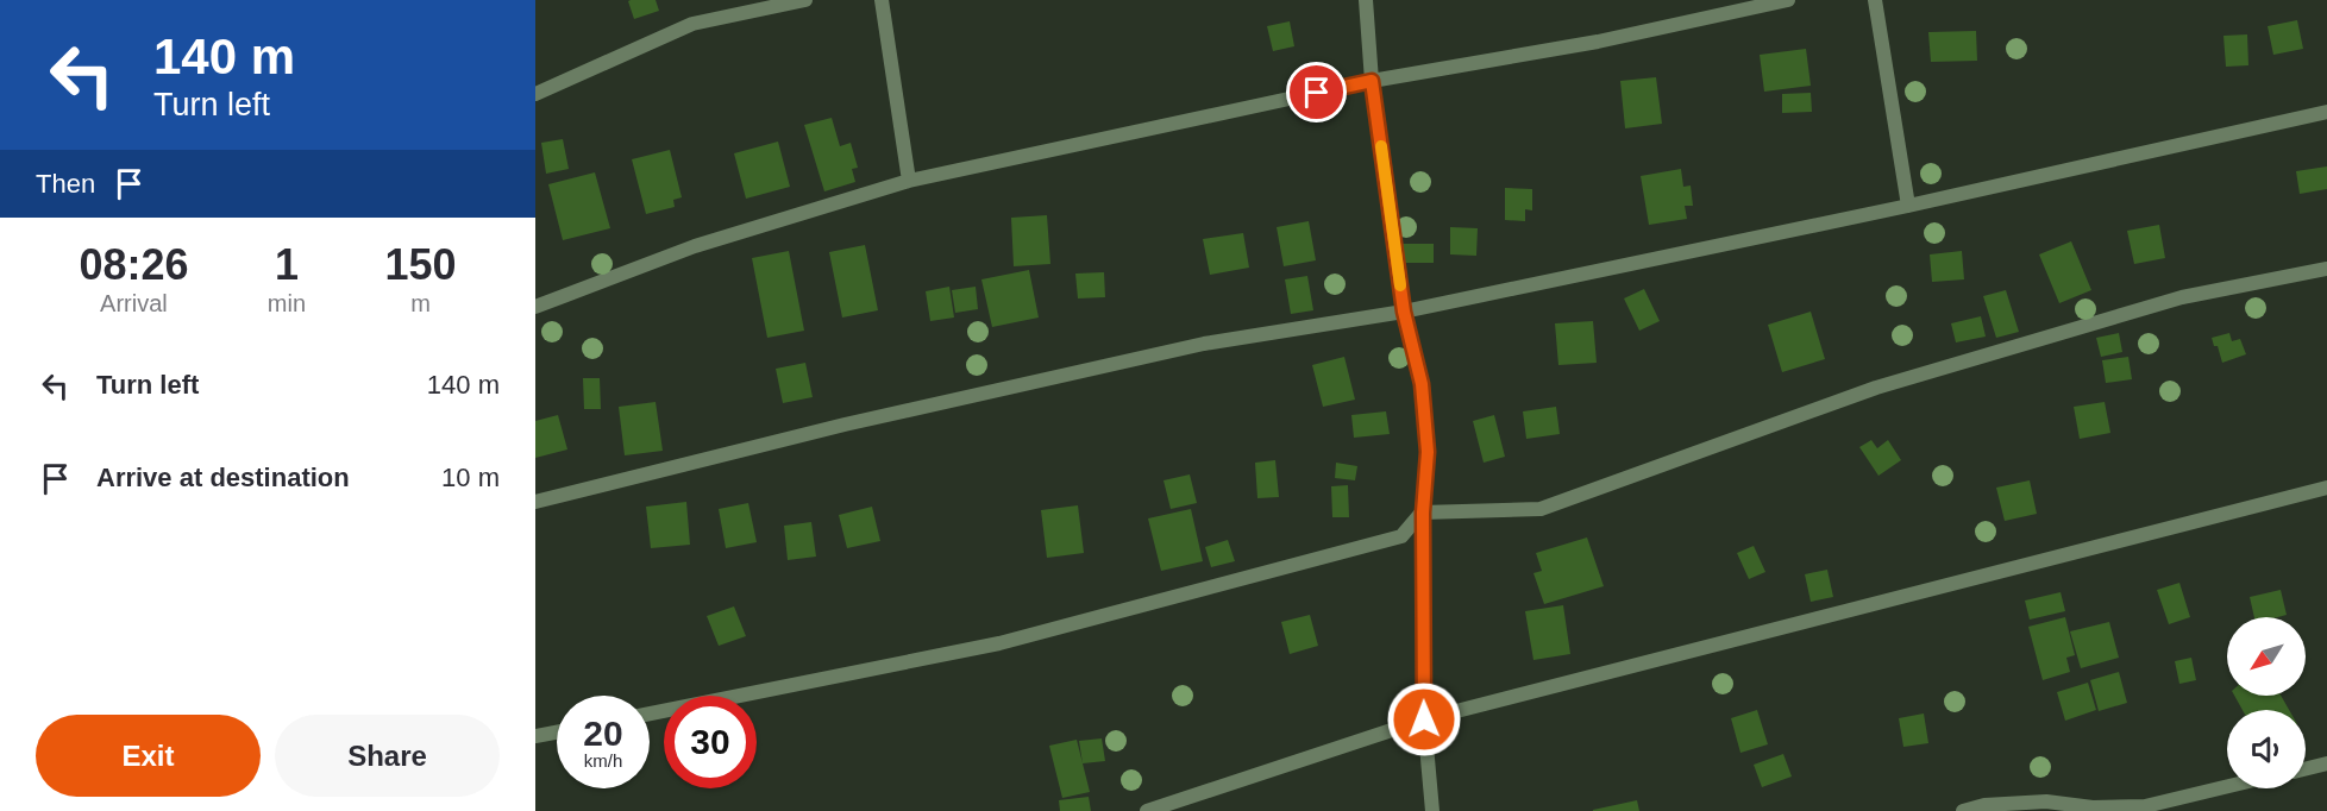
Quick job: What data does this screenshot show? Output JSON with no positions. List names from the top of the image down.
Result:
{
  "north": "bottom left",
  "page": {
    "turn": ["140 m", "Turn left"],
    "then": "Then",
    "eta": [
      "08:26",
      "Arrival",
      "1",
      "min",
      "150",
      "m"
    ],
    "list": [
      {
        "name": "Turn left",
        "value": "140 m"
      },
      {
        "name": "Arrive at destination",
        "value": "10 m"
      }
    ],
    "speed": "20 km/h",
    "limit": "30",
    "buttons": ["Exit", "Share"]
  }
}
